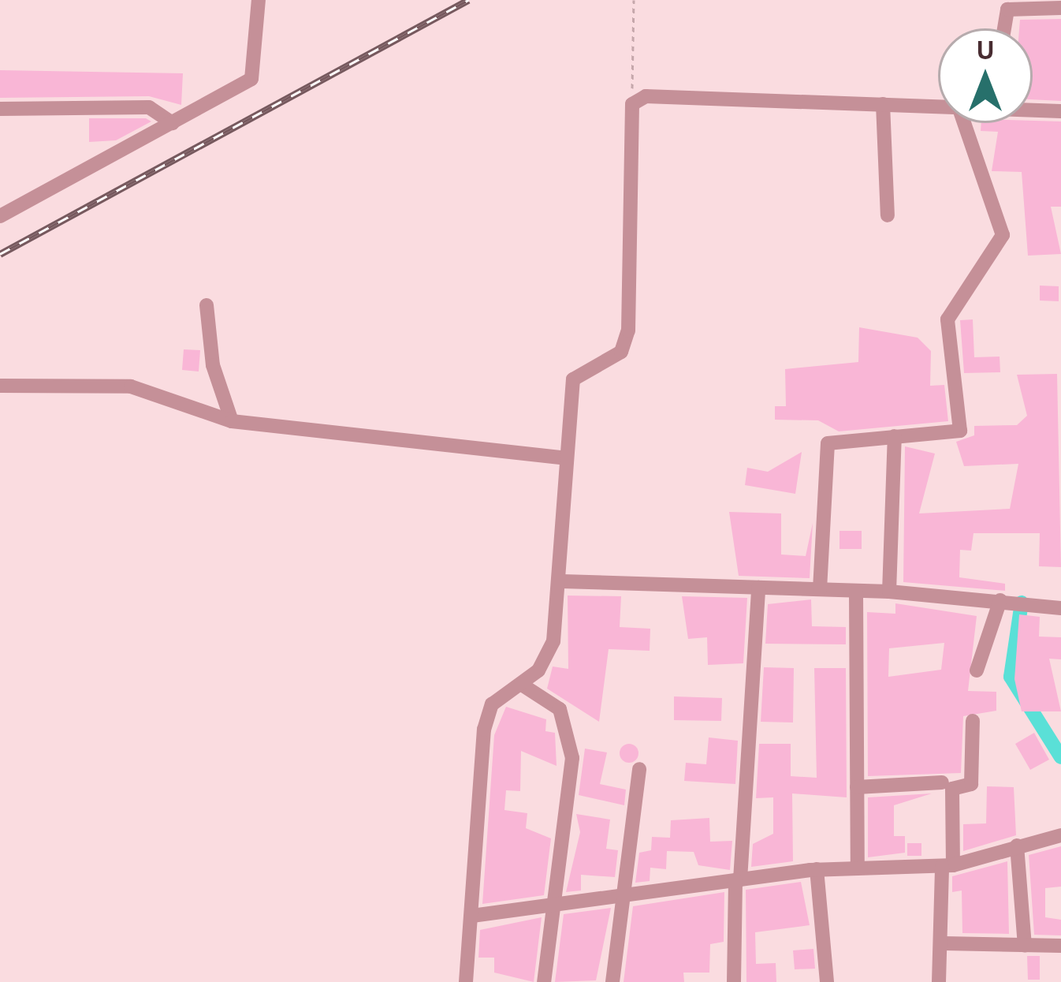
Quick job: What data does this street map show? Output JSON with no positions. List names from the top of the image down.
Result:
{
  "north": "top"
}
